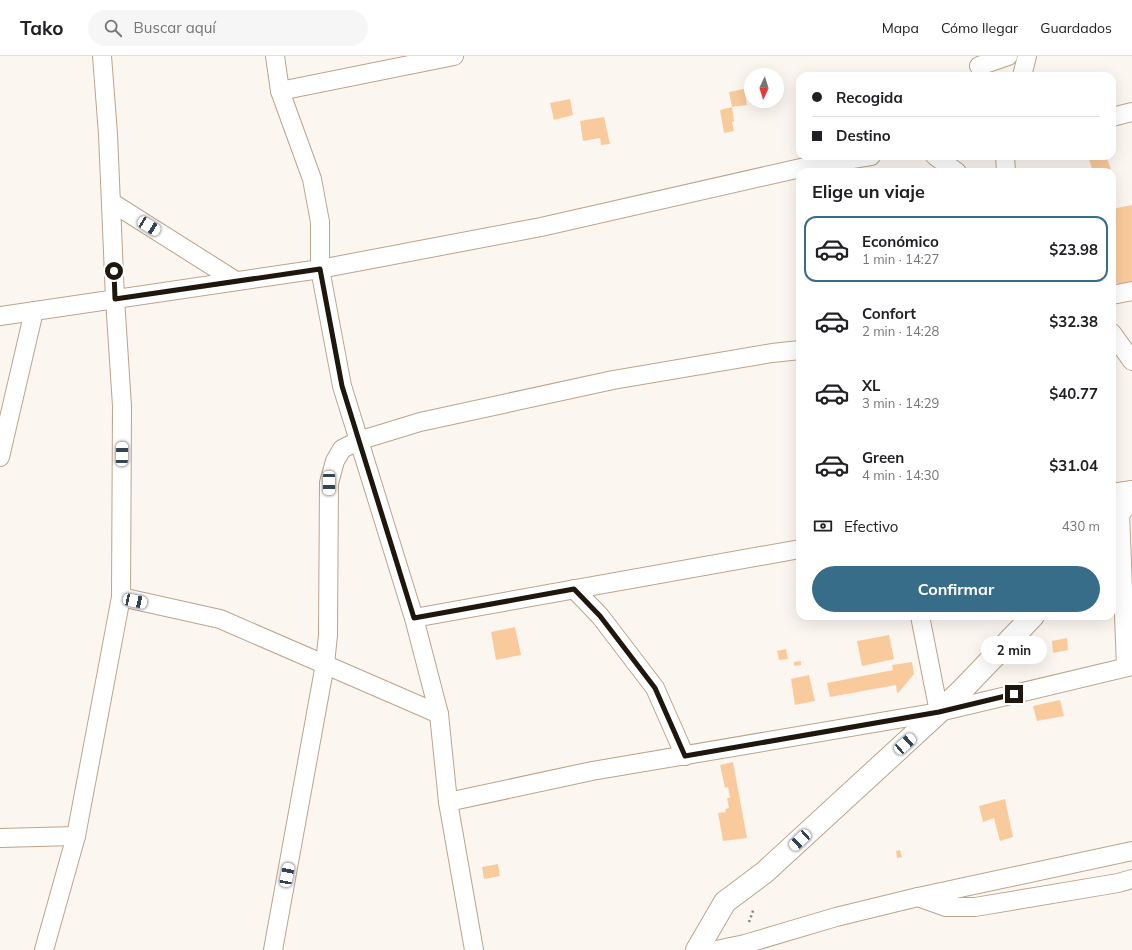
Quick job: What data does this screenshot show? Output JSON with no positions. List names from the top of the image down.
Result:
{
  "north": "bottom",
  "page": {
    "header": "Tako",
    "search": "Buscar aquí",
    "nav": ["Mapa", "Cómo llegar", "Guardados"],
    "banner": ["Recogida", "Destino"],
    "heading": "Elige un viaje",
    "list": [
      {
        "name": "Económico",
        "note": "1 min · 14:27",
        "value": "$23.98"
      },
      {
        "name": "Confort",
        "note": "2 min · 14:28",
        "value": "$32.38"
      },
      {
        "name": "XL",
        "note": "3 min · 14:29",
        "value": "$40.77"
      },
      {
        "name": "Green",
        "note": "4 min · 14:30",
        "value": "$31.04"
      }
    ],
    "pay": ["Efectivo", "430 m"],
    "buttons": "Confirmar",
    "bubble": "2 min"
  }
}
